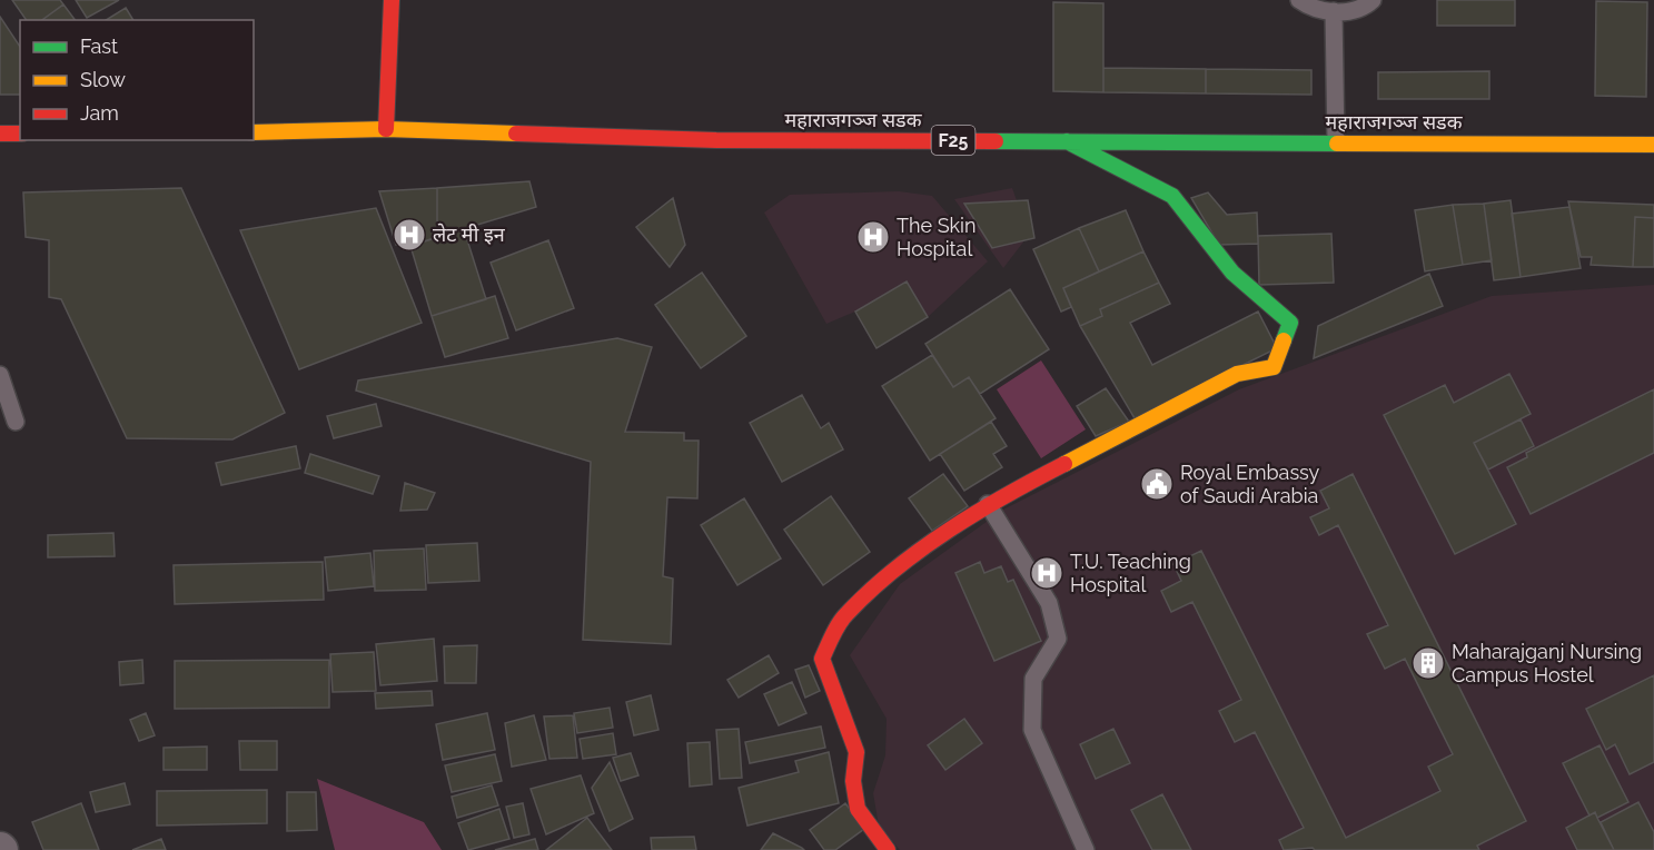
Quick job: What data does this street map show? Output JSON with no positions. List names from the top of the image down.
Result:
{
  "streets": {
    "main road": ["महाराजगञ्ज सडक", "F25"]
  },
  "places": {
    "hospital": ["लेट मी इन", "The Skin Hospital", "T.U. Teaching Hospital"],
    "public building": ["Royal Embassy of Saudi Arabia"],
    "building": ["Maharajganj Nursing Campus Hostel"]
  },
  "legend": ["Fast", "Slow", "Jam"]
}
